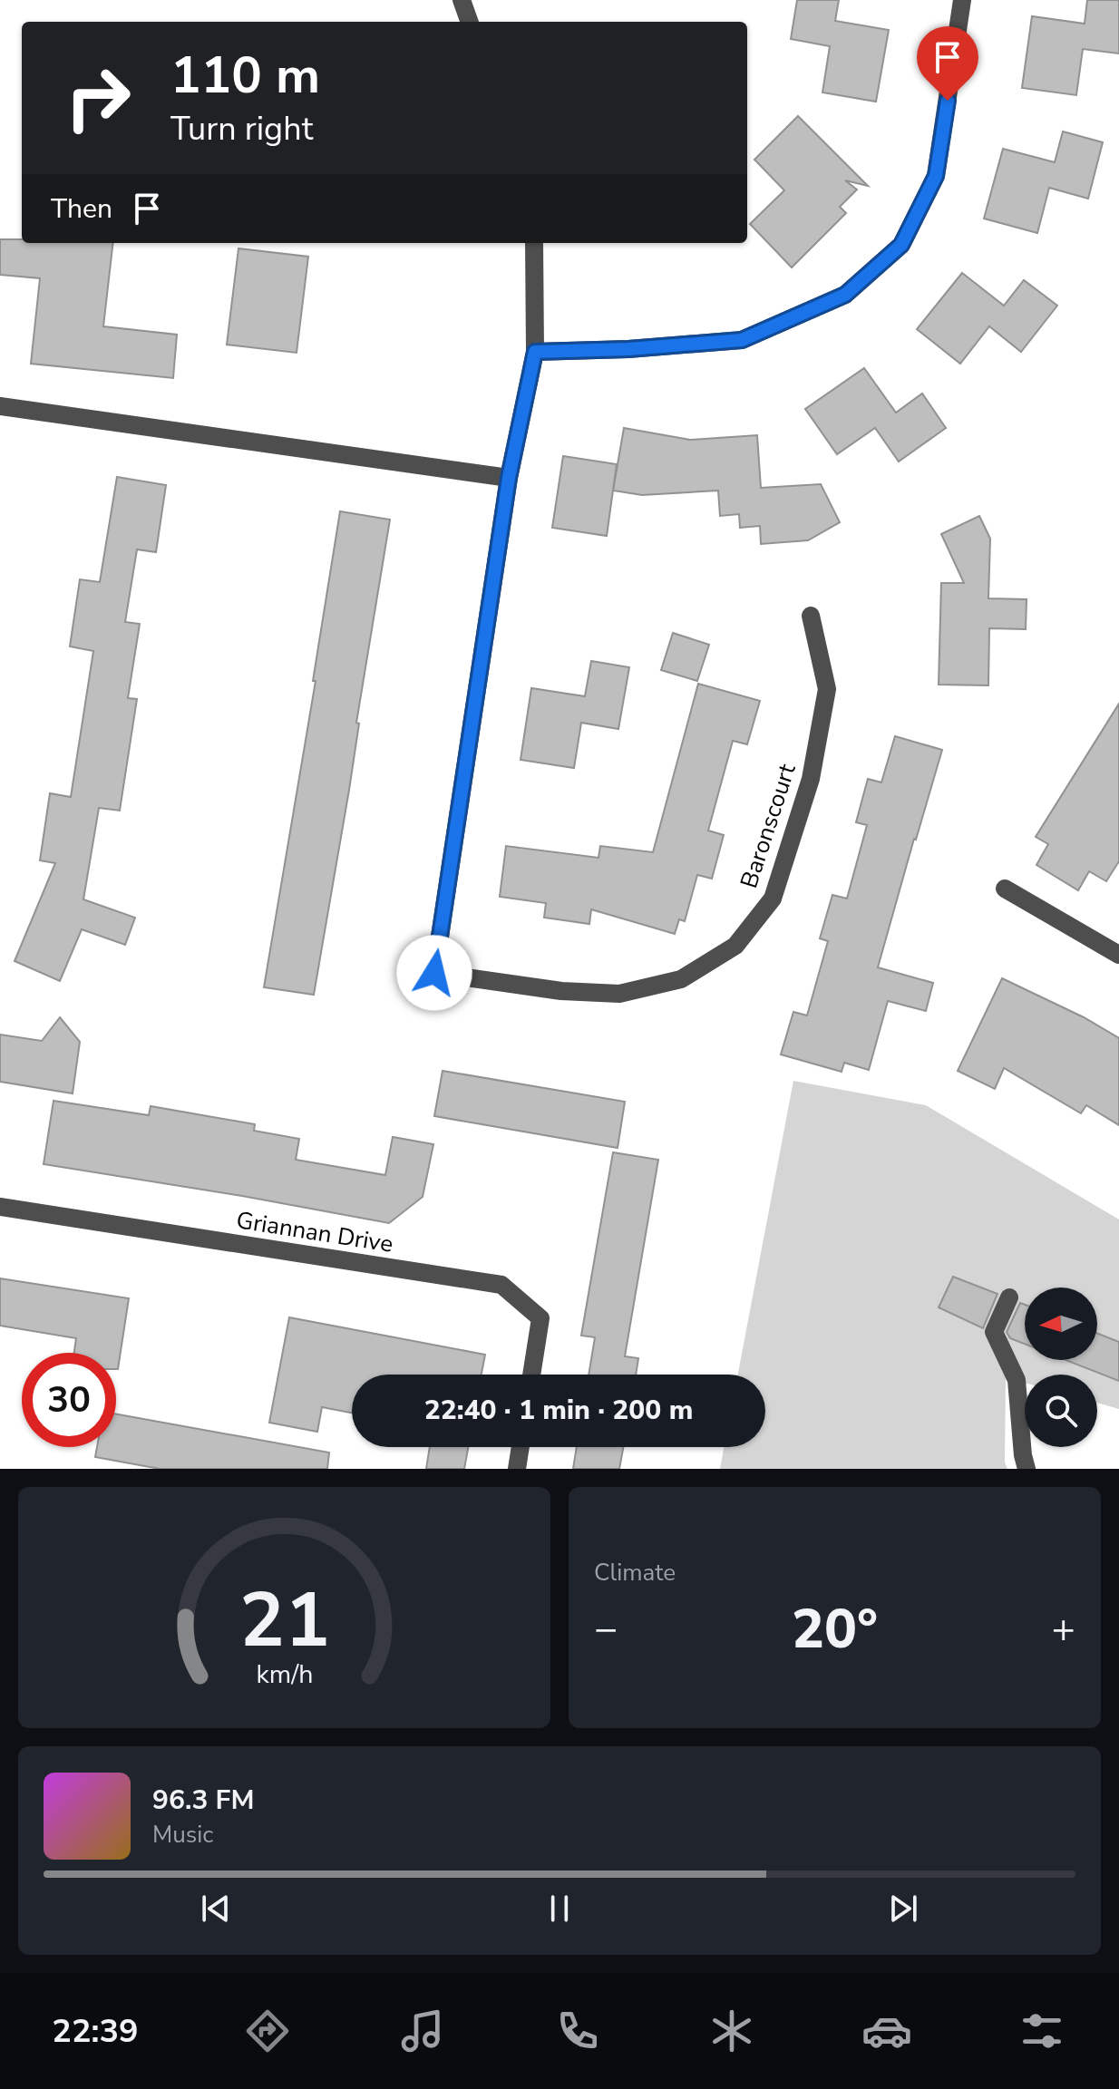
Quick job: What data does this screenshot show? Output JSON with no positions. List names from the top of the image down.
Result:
{
  "streets": {
    "street": ["Baronscourt", "Griannan Drive"]
  },
  "north": "left",
  "page": {
    "turn": ["110 m", "Turn right"],
    "then": "Then",
    "limit": "30",
    "trip": "22:40 · 1 min · 200 m",
    "tile": "Climate",
    "heat": ["−", "20°", "+"],
    "song": ["96.3 FM", "Music"],
    "tabs": "22:39",
    "gauge": ["21", "km/h"]
  }
}
